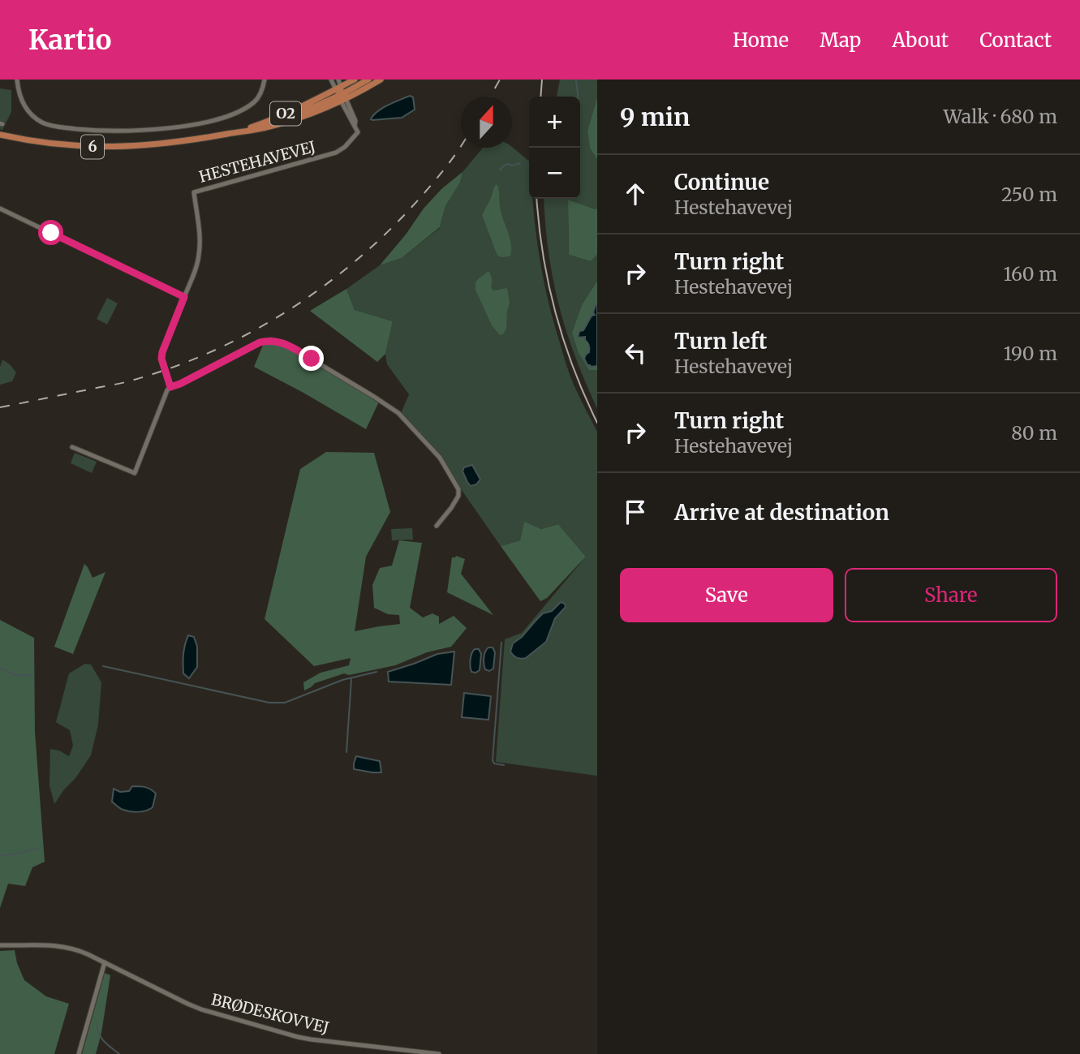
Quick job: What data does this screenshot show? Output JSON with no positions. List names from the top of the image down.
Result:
{
  "streets": {
    "main road": ["O2", "6"],
    "street": ["HESTEHAVEVEJ", "BRØDESKOVVEJ"]
  },
  "crossings": [
    ["O2", "6"],
    ["O2", "HESTEHAVEVEJ"],
    ["6", "HESTEHAVEVEJ"]
  ],
  "north": "top",
  "page": {
    "header": "Kartio",
    "nav": [
      "Home",
      "Map",
      "About",
      "Contact"
    ],
    "heading": ["9 min", "Walk · 680 m"],
    "map_buttons": ["+", "−"],
    "list": [
      ["Continue", "Hestehavevej", "250 m"],
      ["Turn right", "Hestehavevej", "160 m"],
      ["Turn left", "Hestehavevej", "190 m"],
      ["Turn right", "Hestehavevej", "80 m"],
      "Arrive at destination"
    ],
    "buttons": ["Save", "Share"]
  }
}
